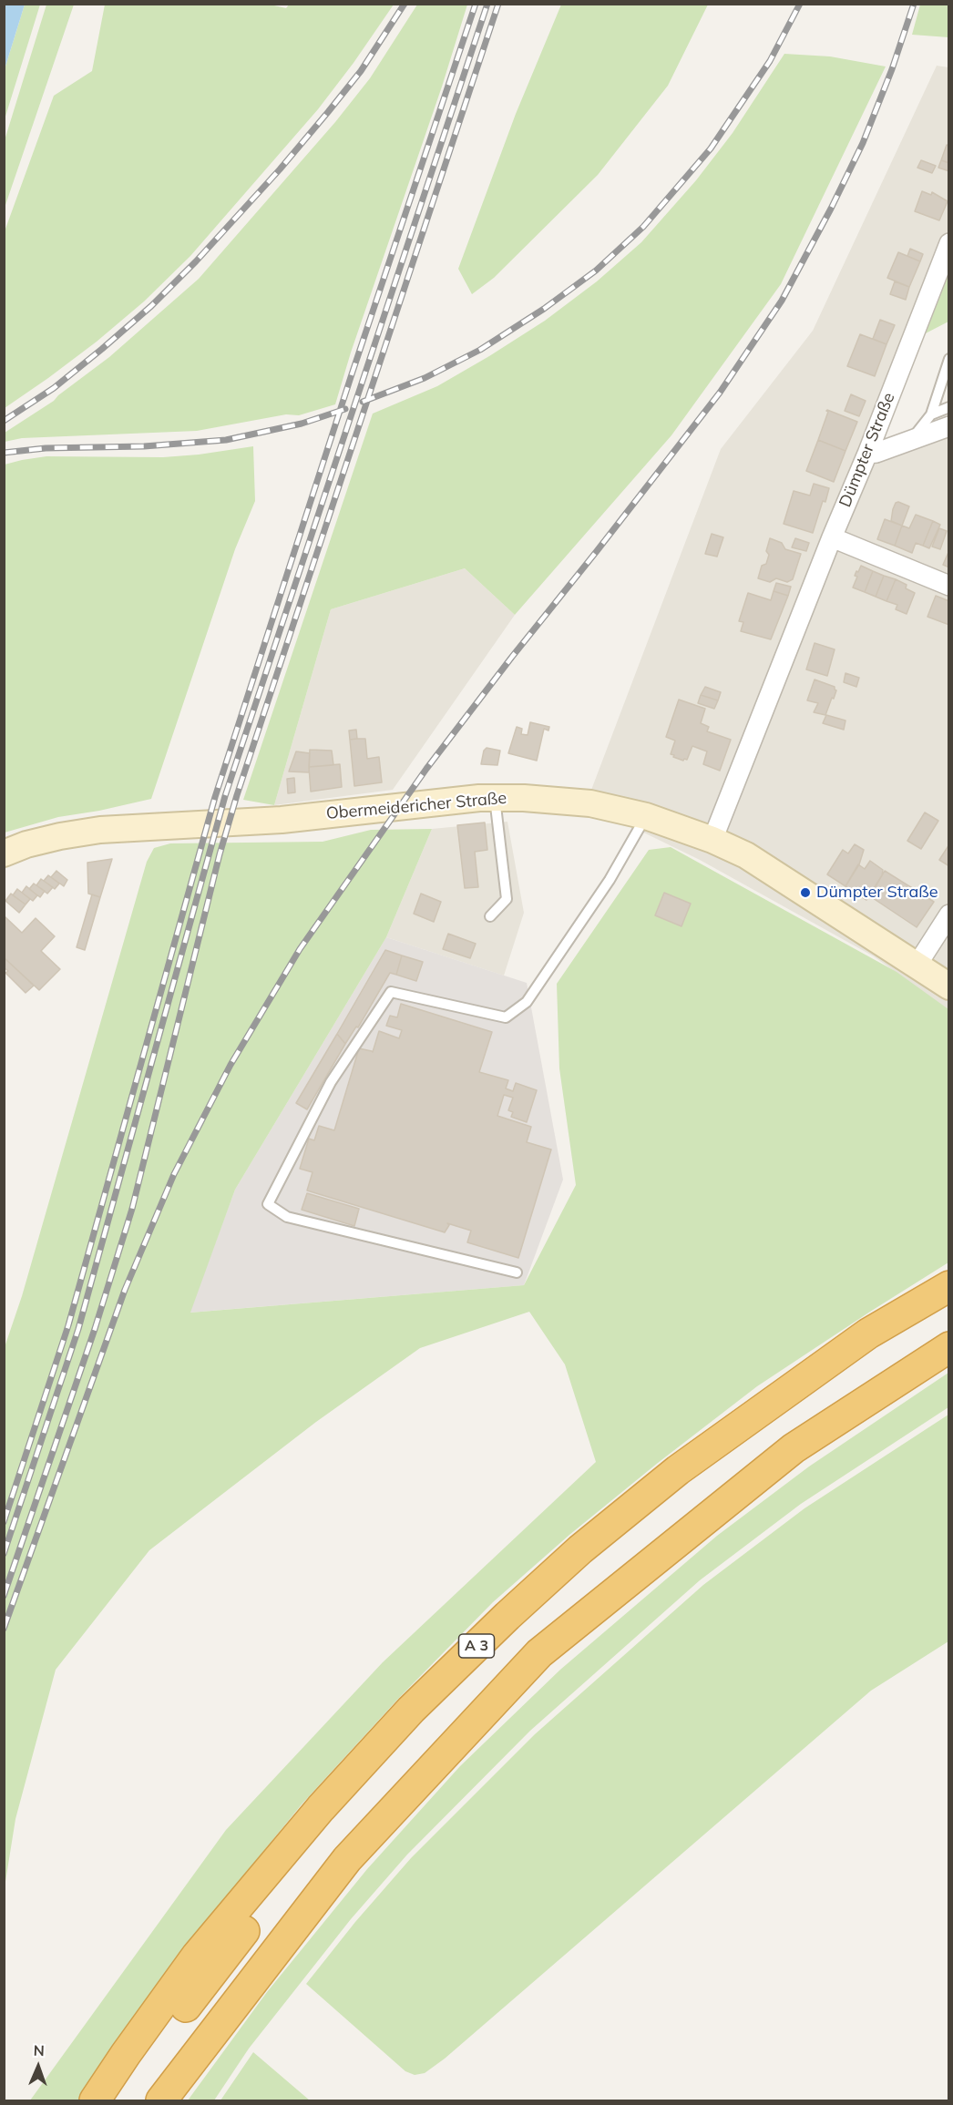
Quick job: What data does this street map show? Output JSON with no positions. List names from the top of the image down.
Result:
{
  "streets": {
    "highway": ["A 3"],
    "main road": ["Obermeidericher Straße"],
    "street": ["Dümpter Straße"]
  },
  "crossings": [
    ["Dümpter Straße", "Obermeidericher Straße"]
  ],
  "places": ["Dümpter Straße"],
  "north": "top"
}
